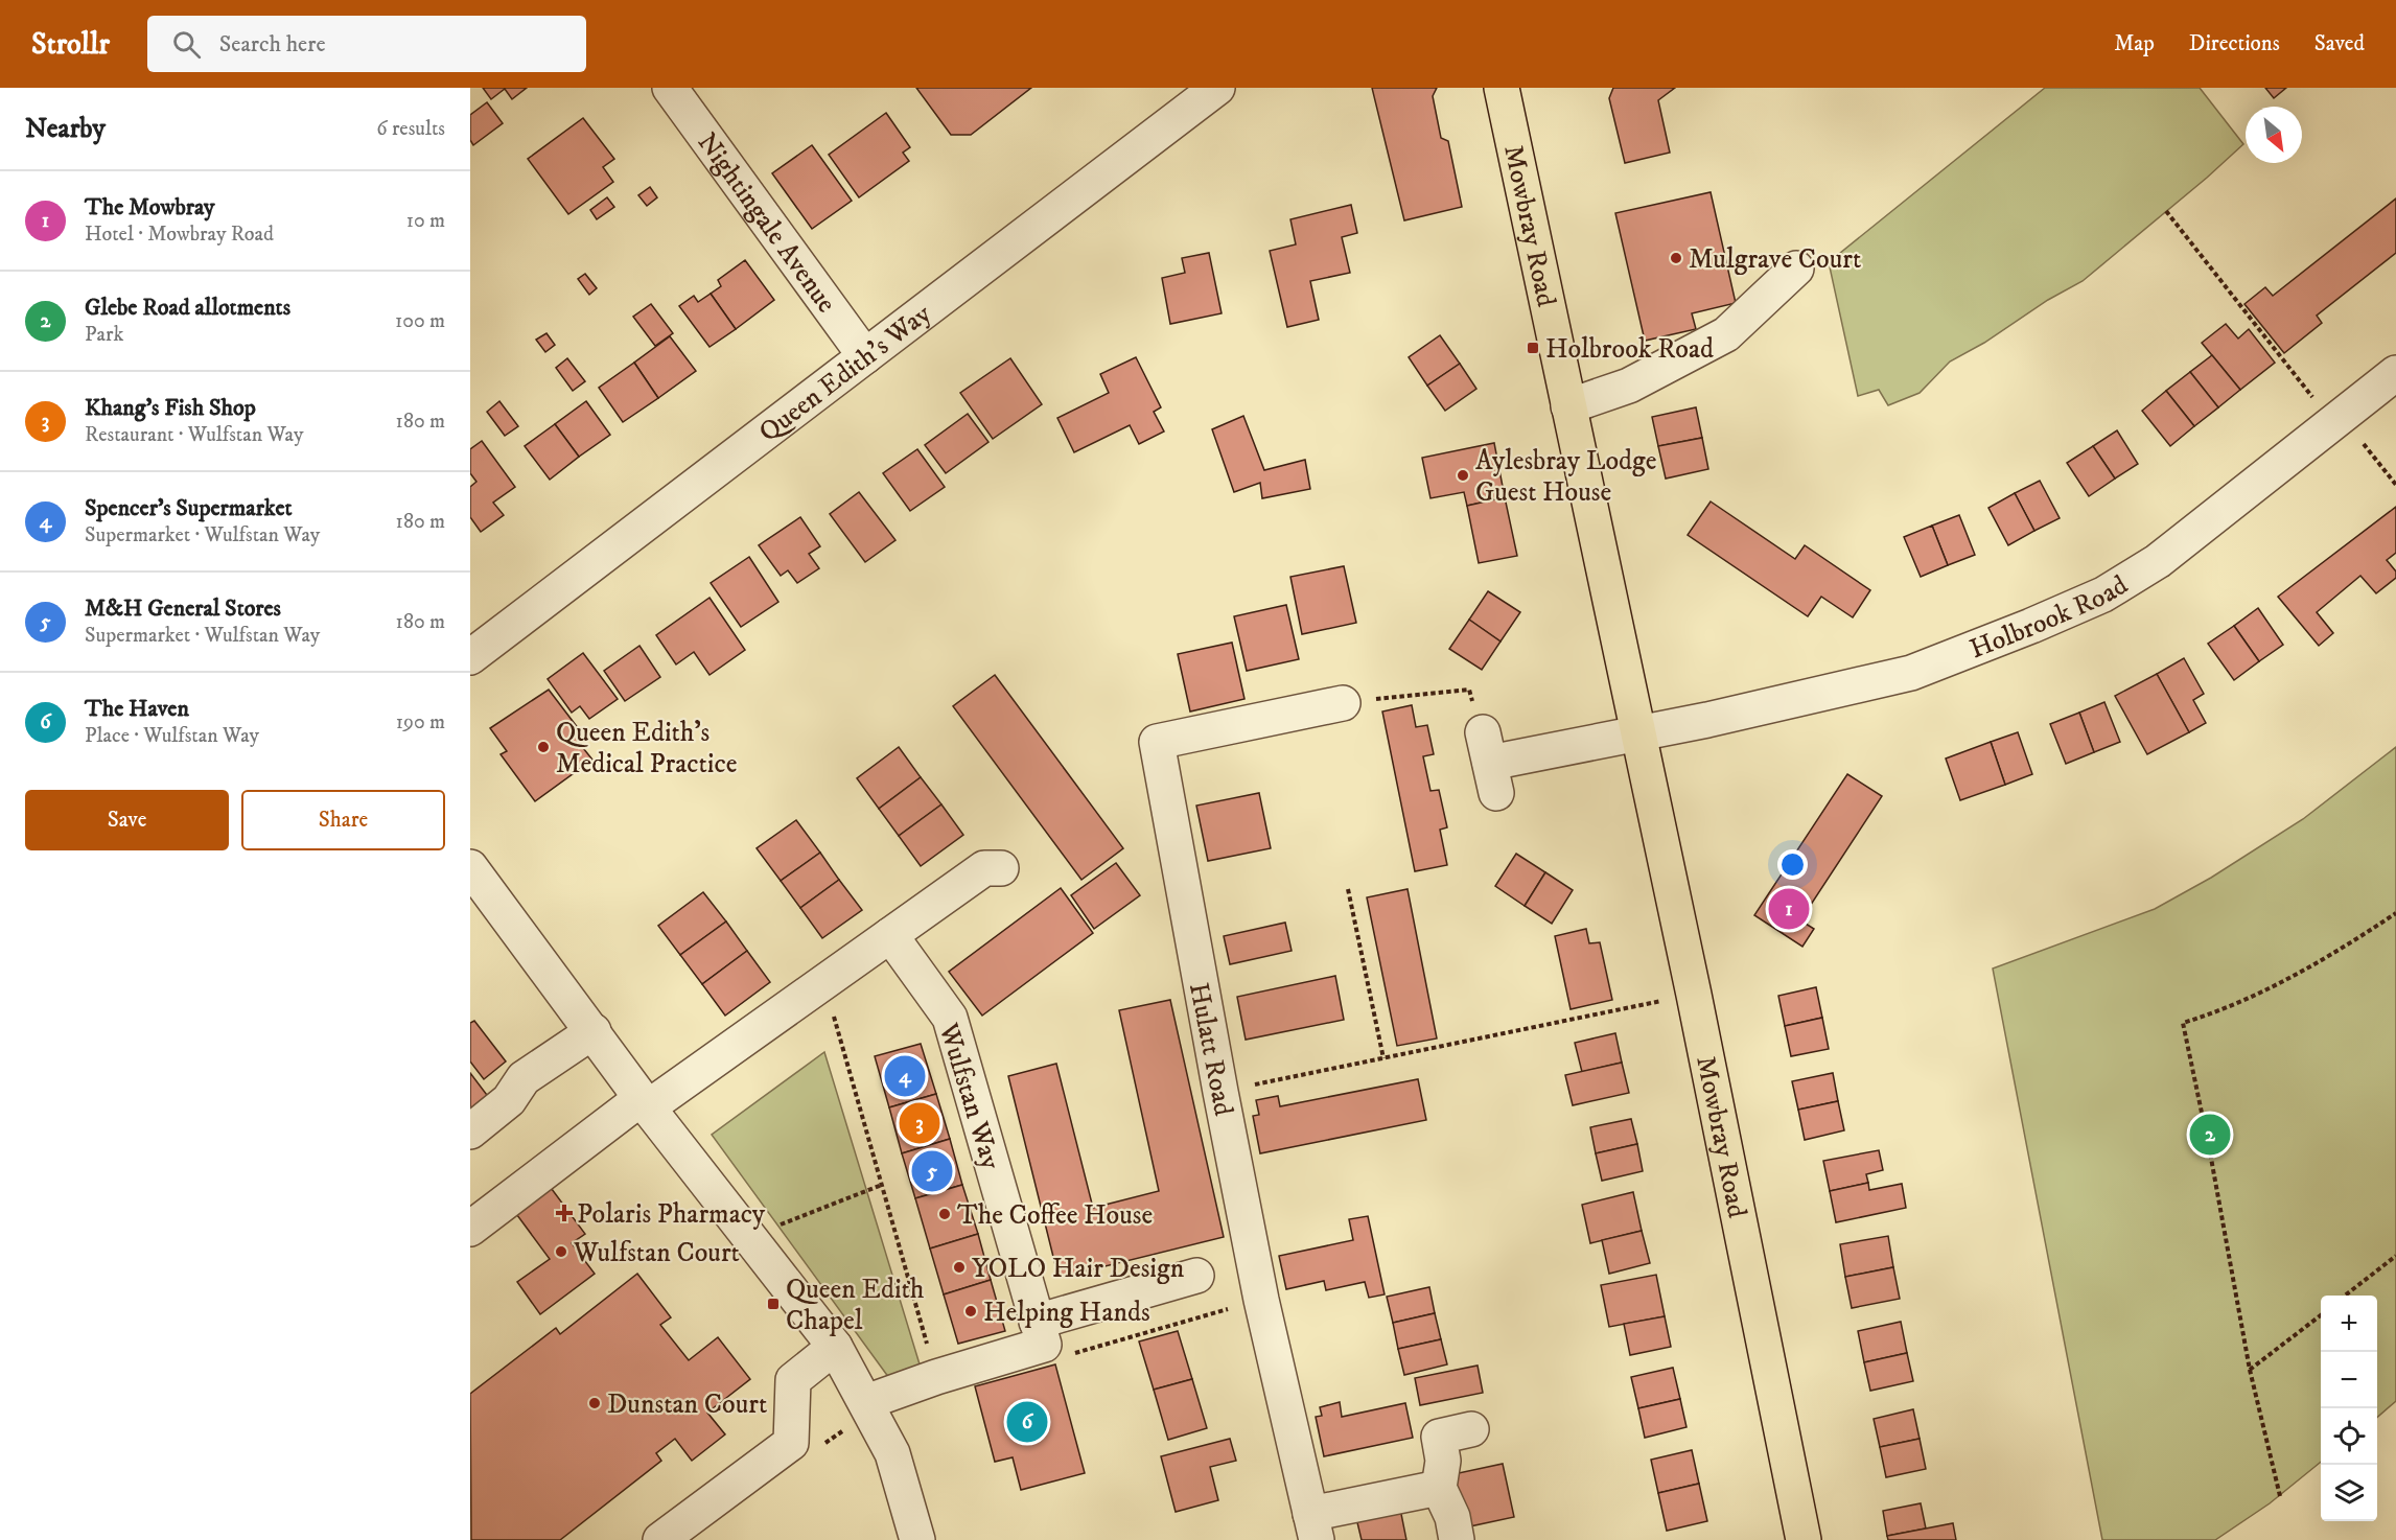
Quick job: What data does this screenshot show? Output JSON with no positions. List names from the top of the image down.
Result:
{
  "streets": {
    "main road": ["Mowbray Road"],
    "street": [
      "Nightingale Avenue",
      "Queen Edith's Way",
      "Holbrook Road",
      "Hulatt Road",
      "Wulfstan Way"
    ]
  },
  "crossings": [
    ["Nightingale Avenue", "Queen Edith's Way"],
    ["Mowbray Road", "Holbrook Road"]
  ],
  "places": {
    "other": [
      "Mulgrave Court",
      "Aylesbray Lodge Guest House",
      "Queen Edith's Medical Practice",
      "The Coffee House",
      "Wulfstan Court",
      "YOLO Hair Design",
      "Helping Hands",
      "Dunstan Court"
    ],
    "transit": ["Holbrook Road", "Queen Edith Chapel"],
    "health": ["Polaris Pharmacy"]
  },
  "north": "bottom right",
  "page": {
    "header": "Strollr",
    "search": "Search here",
    "nav": ["Map", "Directions", "Saved"],
    "heading": ["Nearby", "6 results"],
    "list": [
      {
        "mark": "1",
        "name": "The Mowbray",
        "note": "Hotel · Mowbray Road",
        "value": "10 m"
      },
      {
        "mark": "2",
        "name": "Glebe Road allotments",
        "note": "Park",
        "value": "100 m"
      },
      {
        "mark": "3",
        "name": "Khang's Fish Shop",
        "note": "Restaurant · Wulfstan Way",
        "value": "180 m"
      },
      {
        "mark": "4",
        "name": "Spencer's Supermarket",
        "note": "Supermarket · Wulfstan Way",
        "value": "180 m"
      },
      {
        "mark": "5",
        "name": "M&H General Stores",
        "note": "Supermarket · Wulfstan Way",
        "value": "180 m"
      },
      {
        "mark": "6",
        "name": "The Haven",
        "note": "Place · Wulfstan Way",
        "value": "190 m"
      }
    ],
    "buttons": ["Save", "Share"],
    "pins": [
      "1",
      "4",
      "3",
      "2",
      "5",
      "6"
    ],
    "map_buttons": ["+", "−"]
  }
}
